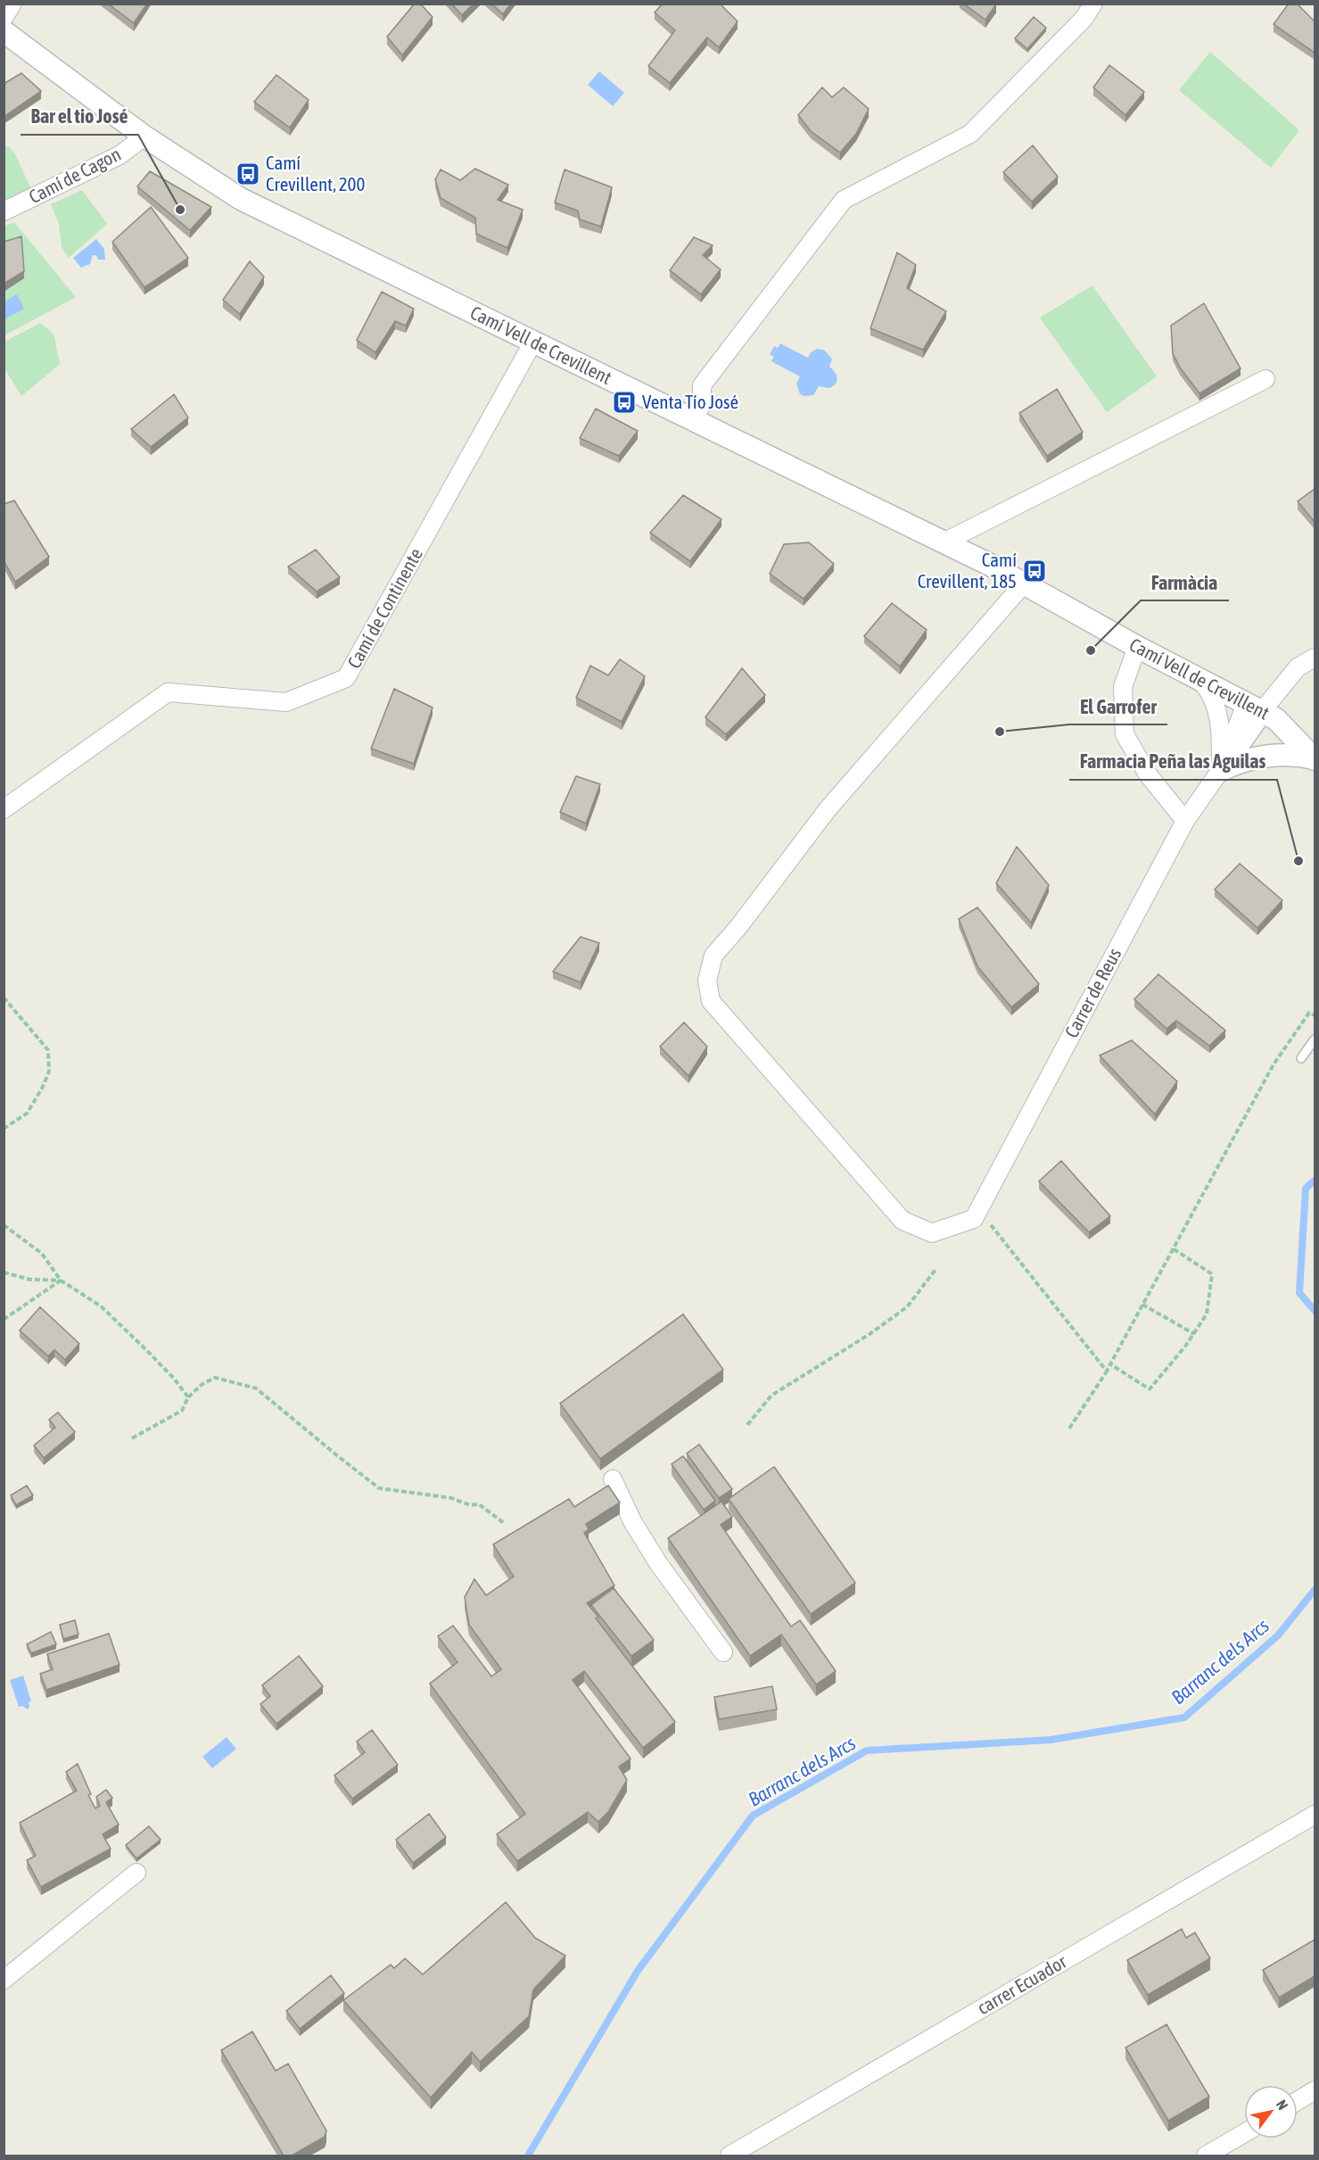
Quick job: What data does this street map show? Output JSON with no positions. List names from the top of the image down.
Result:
{
  "streets": {
    "street": [
      "Camí de Cagon",
      "Camí Vell de Crevillent",
      "Camí de Continente",
      "Carrer de Reus",
      "carrer Ecuador"
    ]
  },
  "crossings": [
    ["Camí de Cagon", "Camí Vell de Crevillent"],
    ["Camí Vell de Crevillent", "Camí de Continente"],
    ["Camí Vell de Crevillent", "Carrer de Reus"]
  ],
  "water": ["Barranc dels Arcs"],
  "places": {
    "bus stop": ["Camí Crevillent, 200", "Venta Tío José", "Camí Crevillent, 185"],
    "other": [
      "Bar el tio José",
      "Farmàcia",
      "El Garrofer",
      "Farmacia Peña las Aguilas"
    ]
  },
  "north": "top right"
}
